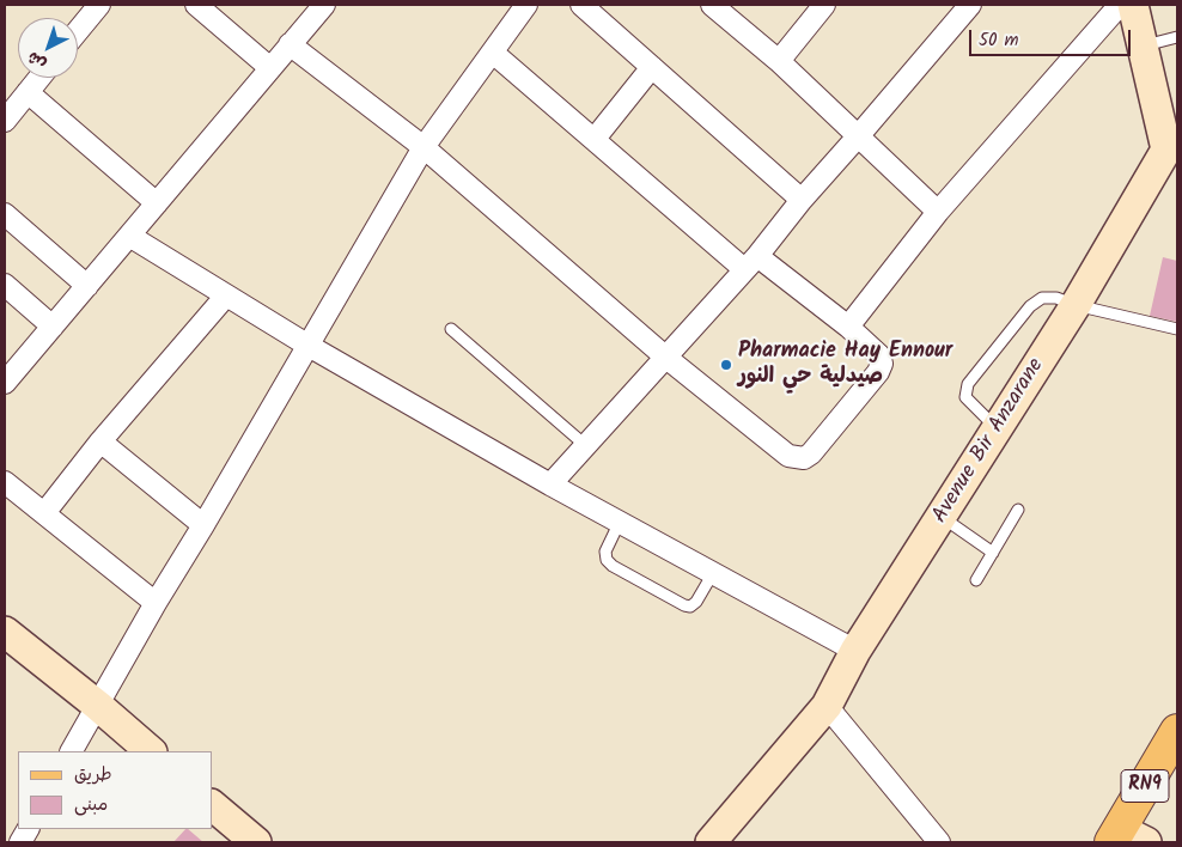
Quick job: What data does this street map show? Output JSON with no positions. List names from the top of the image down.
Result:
{
  "streets": {
    "main road": ["RN9"],
    "street": ["Avenue Bir Anzarane"]
  },
  "places": ["Pharmacie Hay Ennour صيدلية حي النور"],
  "legend": ["طريق", "مبنى"],
  "scale_bar": "50 m",
  "north": "bottom left"
}
